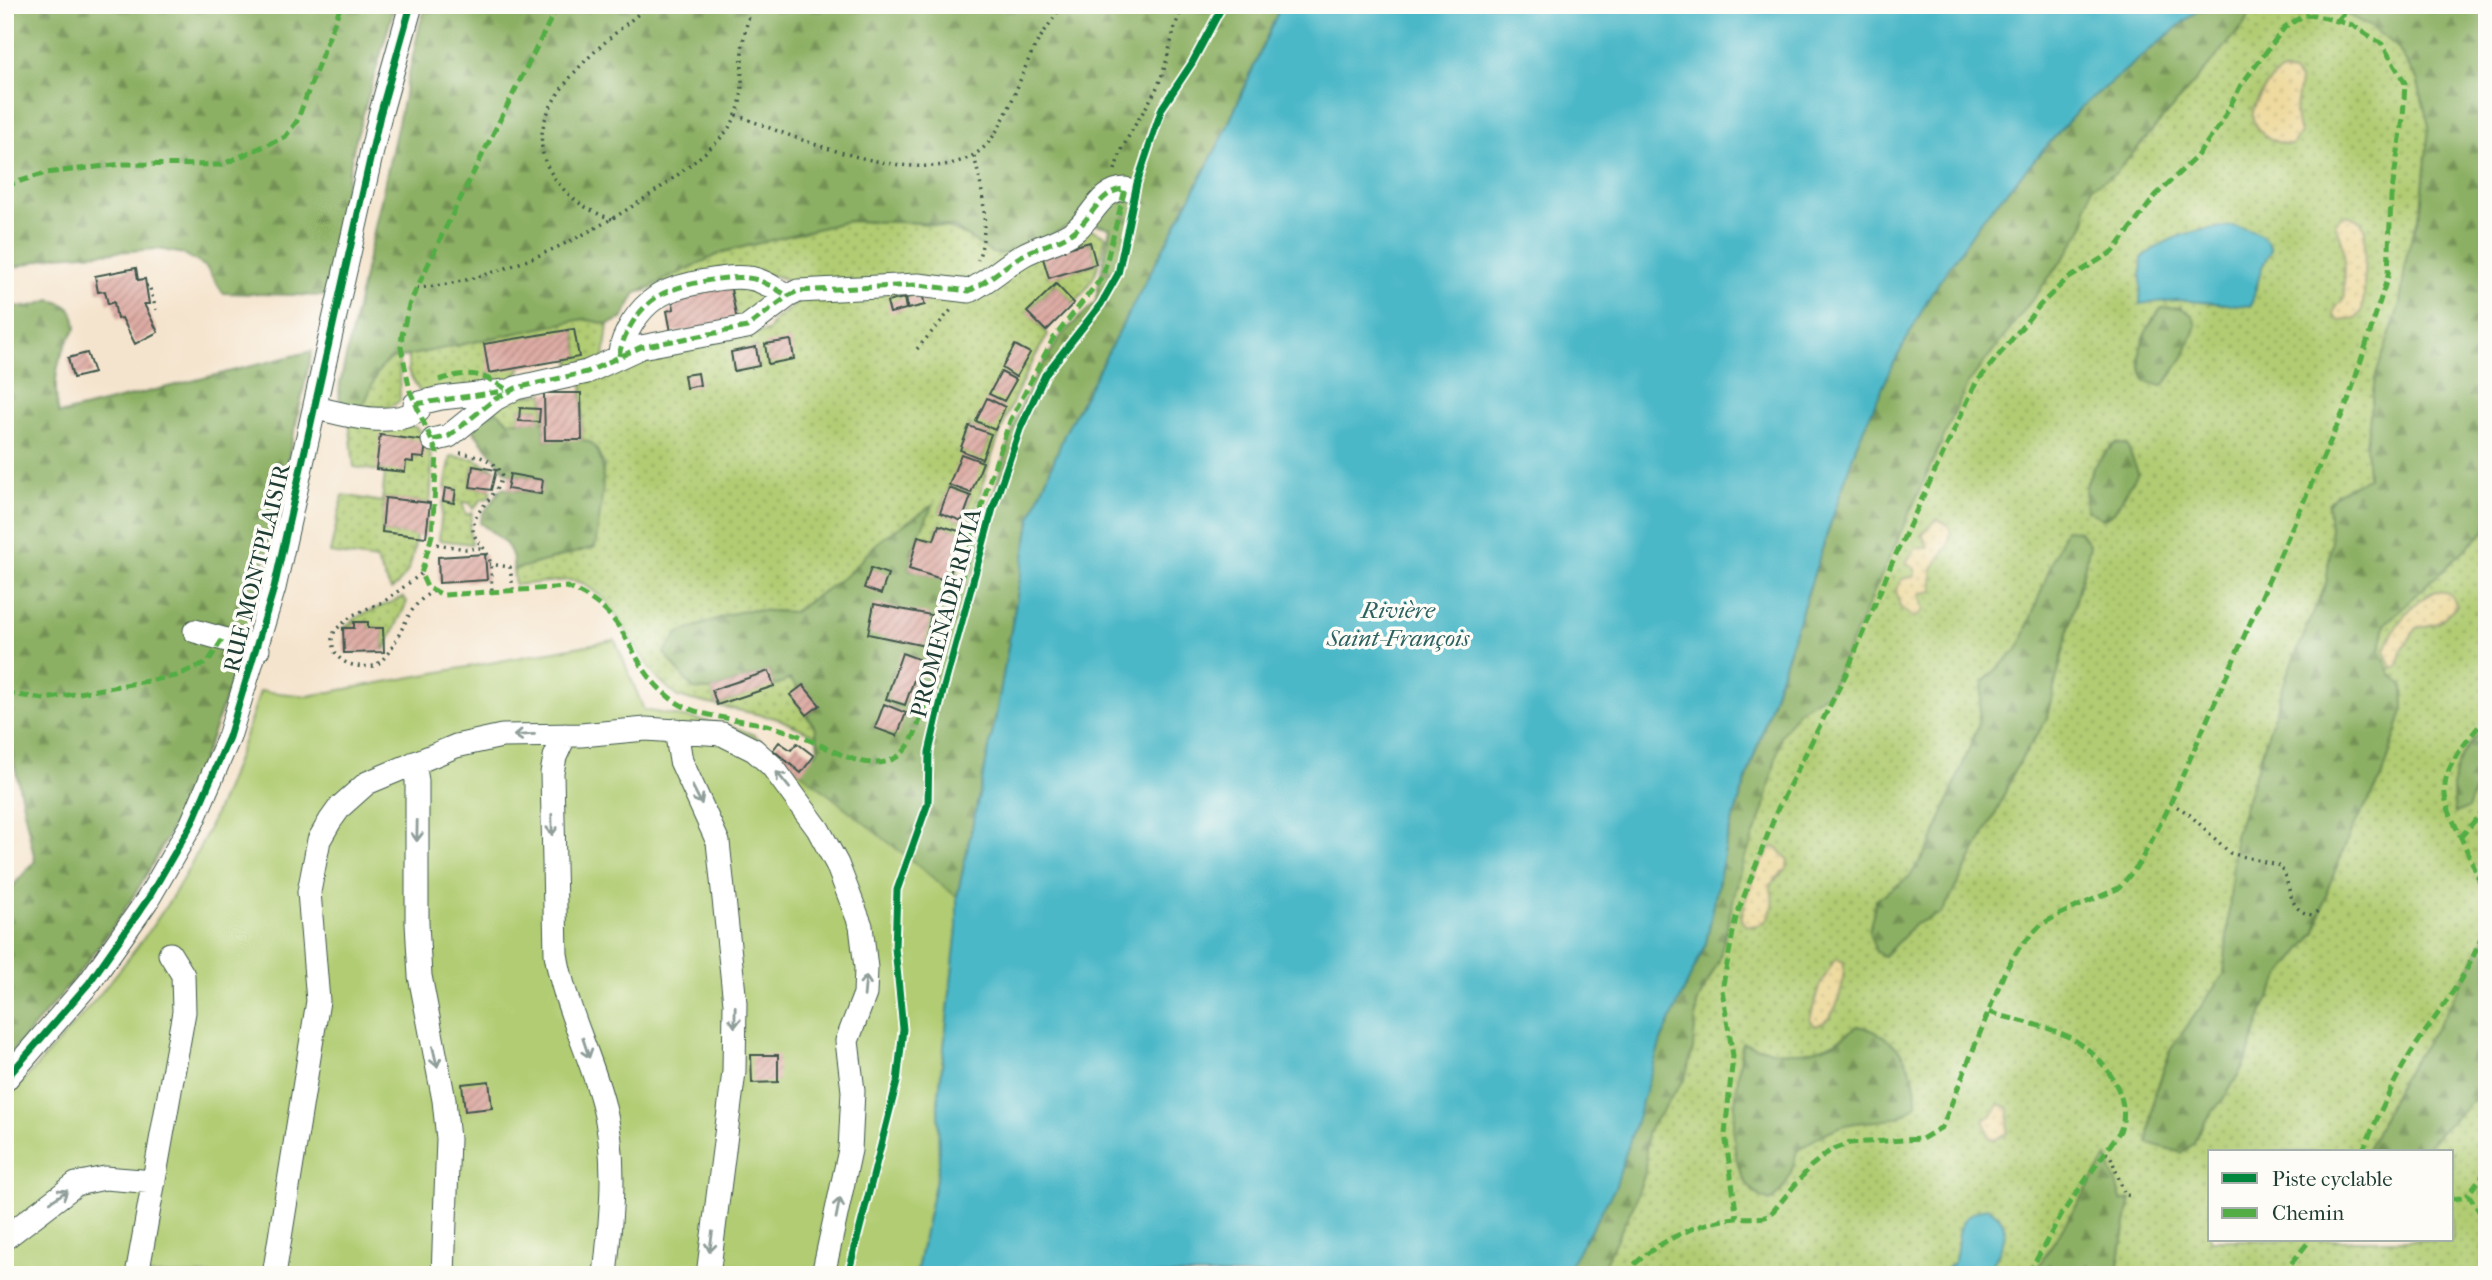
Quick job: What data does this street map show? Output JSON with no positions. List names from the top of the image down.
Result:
{
  "streets": {
    "street": ["RUE MONTPLAISIR"],
    "cycle path": ["PROMENADE RIVIA"]
  },
  "water": ["Rivière Saint-François"],
  "legend": ["Piste cyclable", "Chemin"]
}
